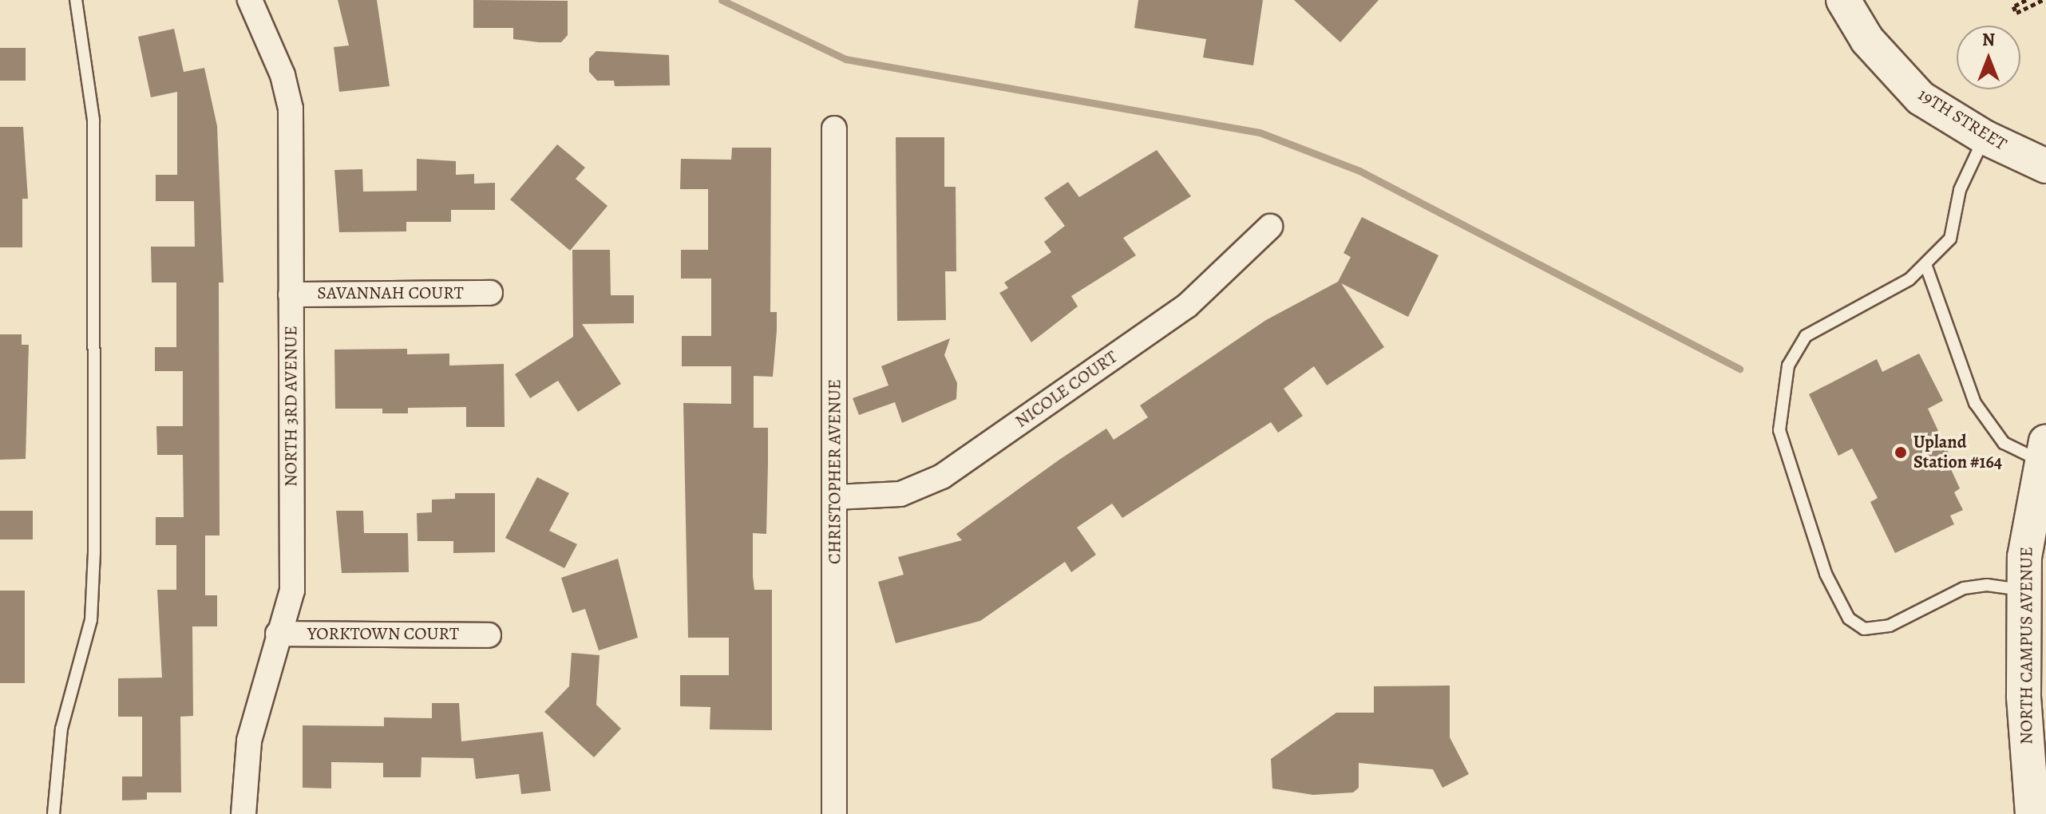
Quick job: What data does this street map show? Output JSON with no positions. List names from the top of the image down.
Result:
{
  "streets": {
    "main road": ["19TH STREET", "NORTH CAMPUS AVENUE"],
    "street": [
      "SAVANNAH COURT",
      "NICOLE COURT",
      "NORTH 3RD AVENUE",
      "CHRISTOPHER AVENUE",
      "YORKTOWN COURT"
    ]
  },
  "crossings": [
    ["SAVANNAH COURT", "NORTH 3RD AVENUE"],
    ["NICOLE COURT", "CHRISTOPHER AVENUE"],
    ["NORTH 3RD AVENUE", "YORKTOWN COURT"]
  ],
  "places": ["Upland Station #164"],
  "north": "top"
}
